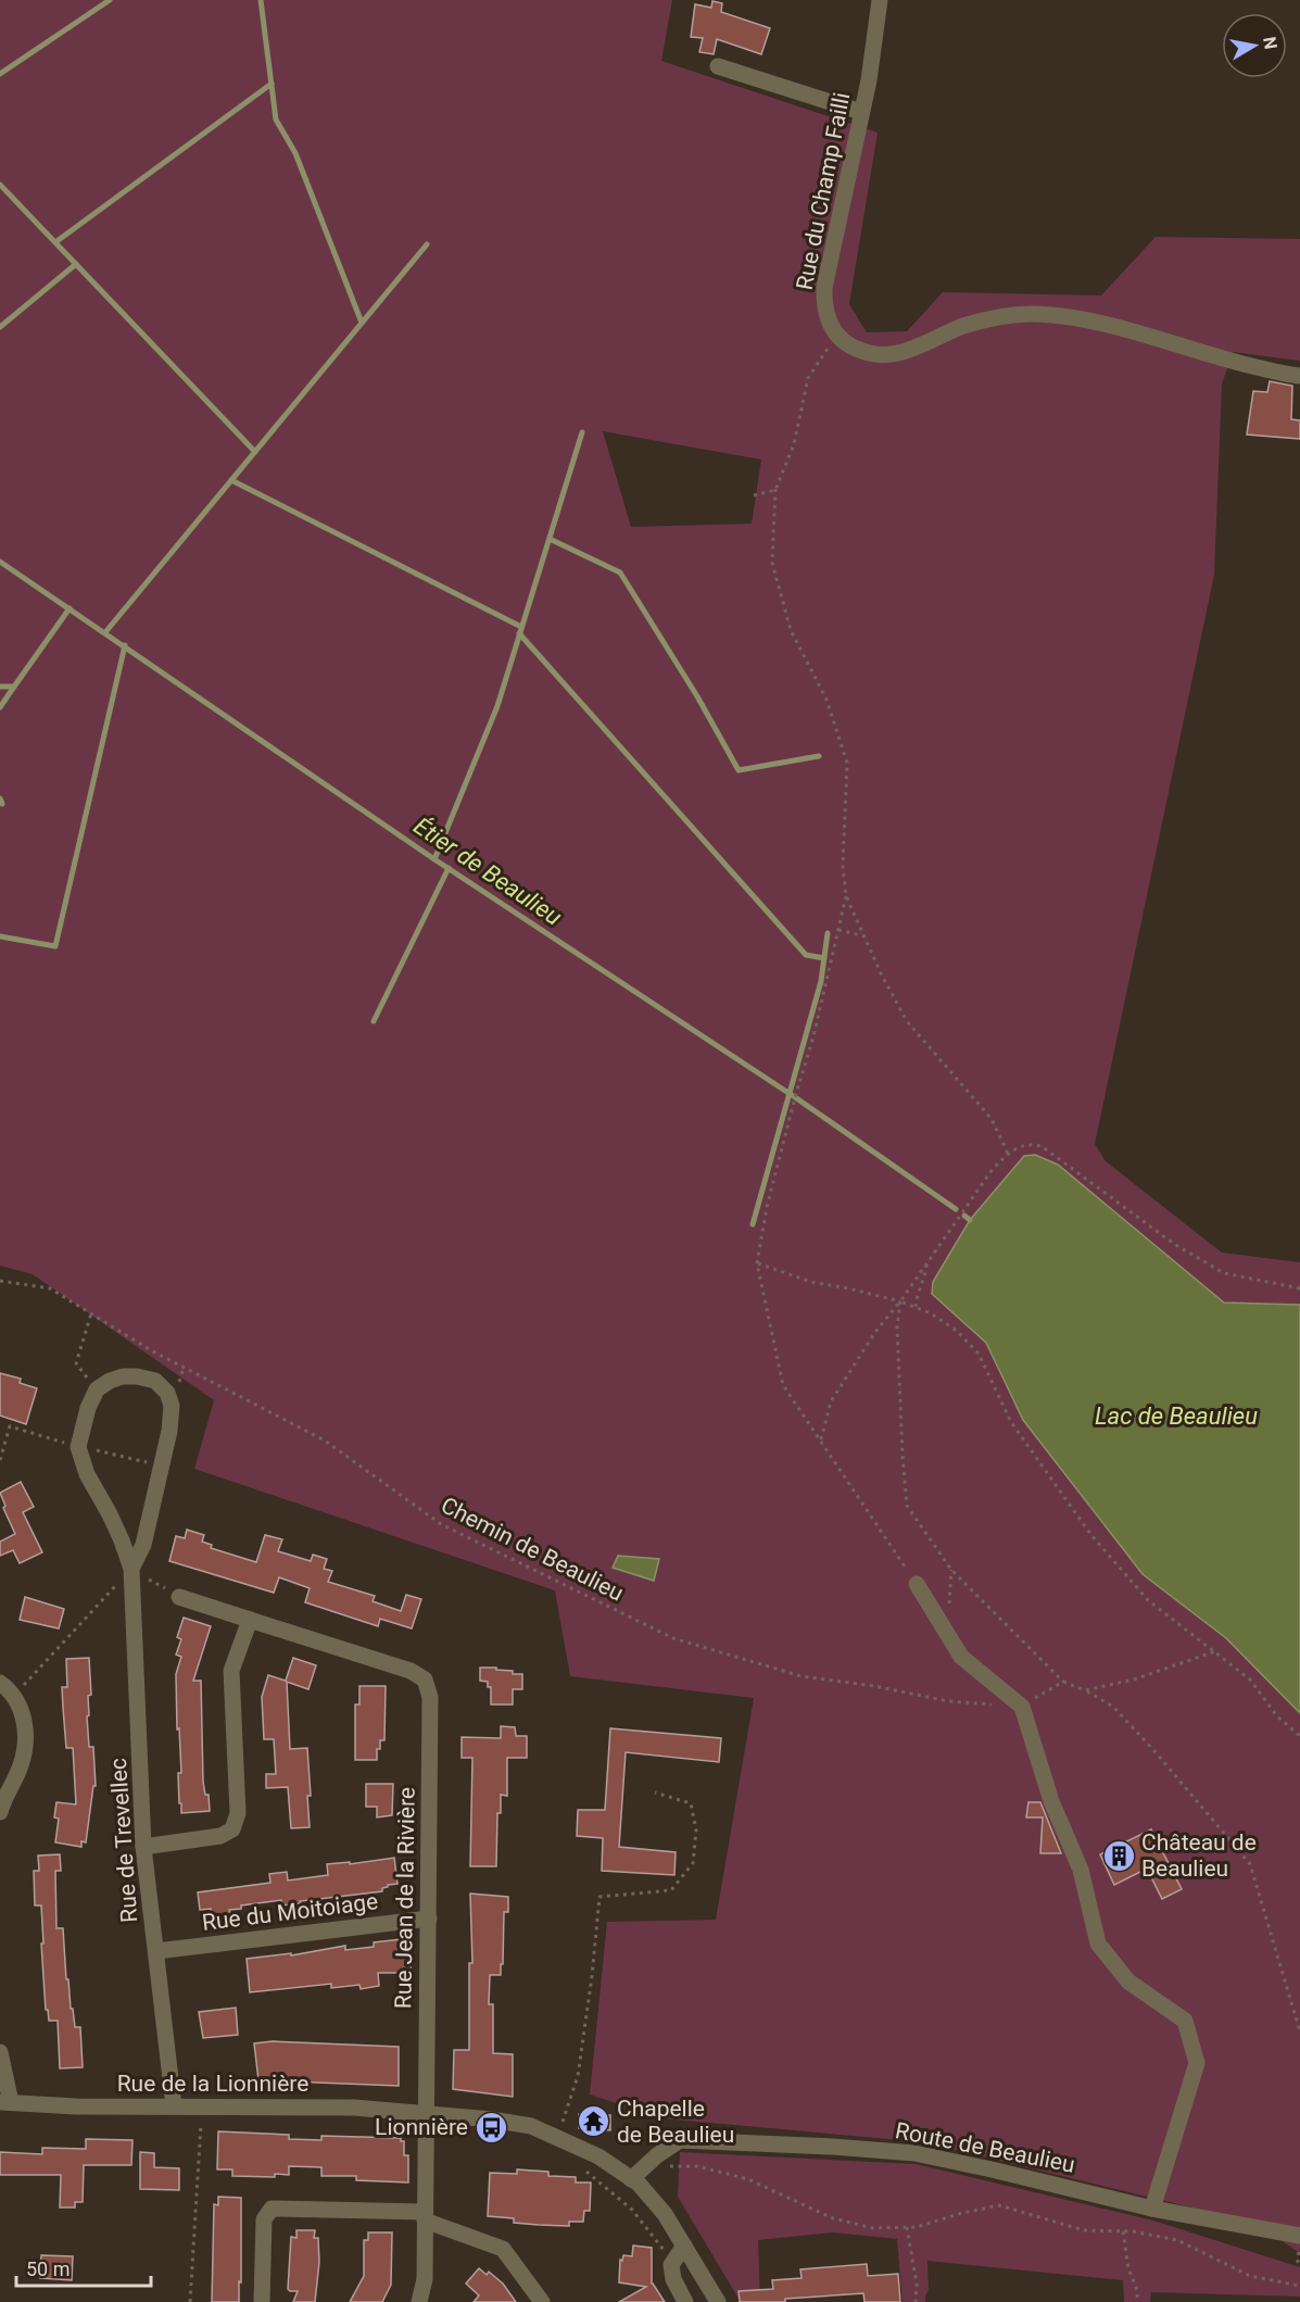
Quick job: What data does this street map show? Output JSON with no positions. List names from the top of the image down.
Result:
{
  "streets": {
    "street": [
      "Rue du Champ Failli",
      "Rue de Trevellec",
      "Rue Jean de la Rivière",
      "Rue du Moitoiage",
      "Rue de la Lionnière",
      "Route de Beaulieu"
    ],
    "path": ["Chemin de Beaulieu"]
  },
  "crossings": [
    ["Rue de Trevellec", "Rue du Moitoiage"],
    ["Rue de Trevellec", "Rue de la Lionnière"],
    ["Rue Jean de la Rivière", "Rue du Moitoiage"],
    ["Rue Jean de la Rivière", "Rue de la Lionnière"],
    ["Rue de la Lionnière", "Route de Beaulieu"]
  ],
  "water": ["Étier de Beaulieu", "Lac de Beaulieu"],
  "places": {
    "building": ["Château de Beaulieu"],
    "temple": ["Chapelle de Beaulieu"],
    "bus stop": ["Lionnière"]
  },
  "scale_bar": "50 m",
  "north": "right"
}
